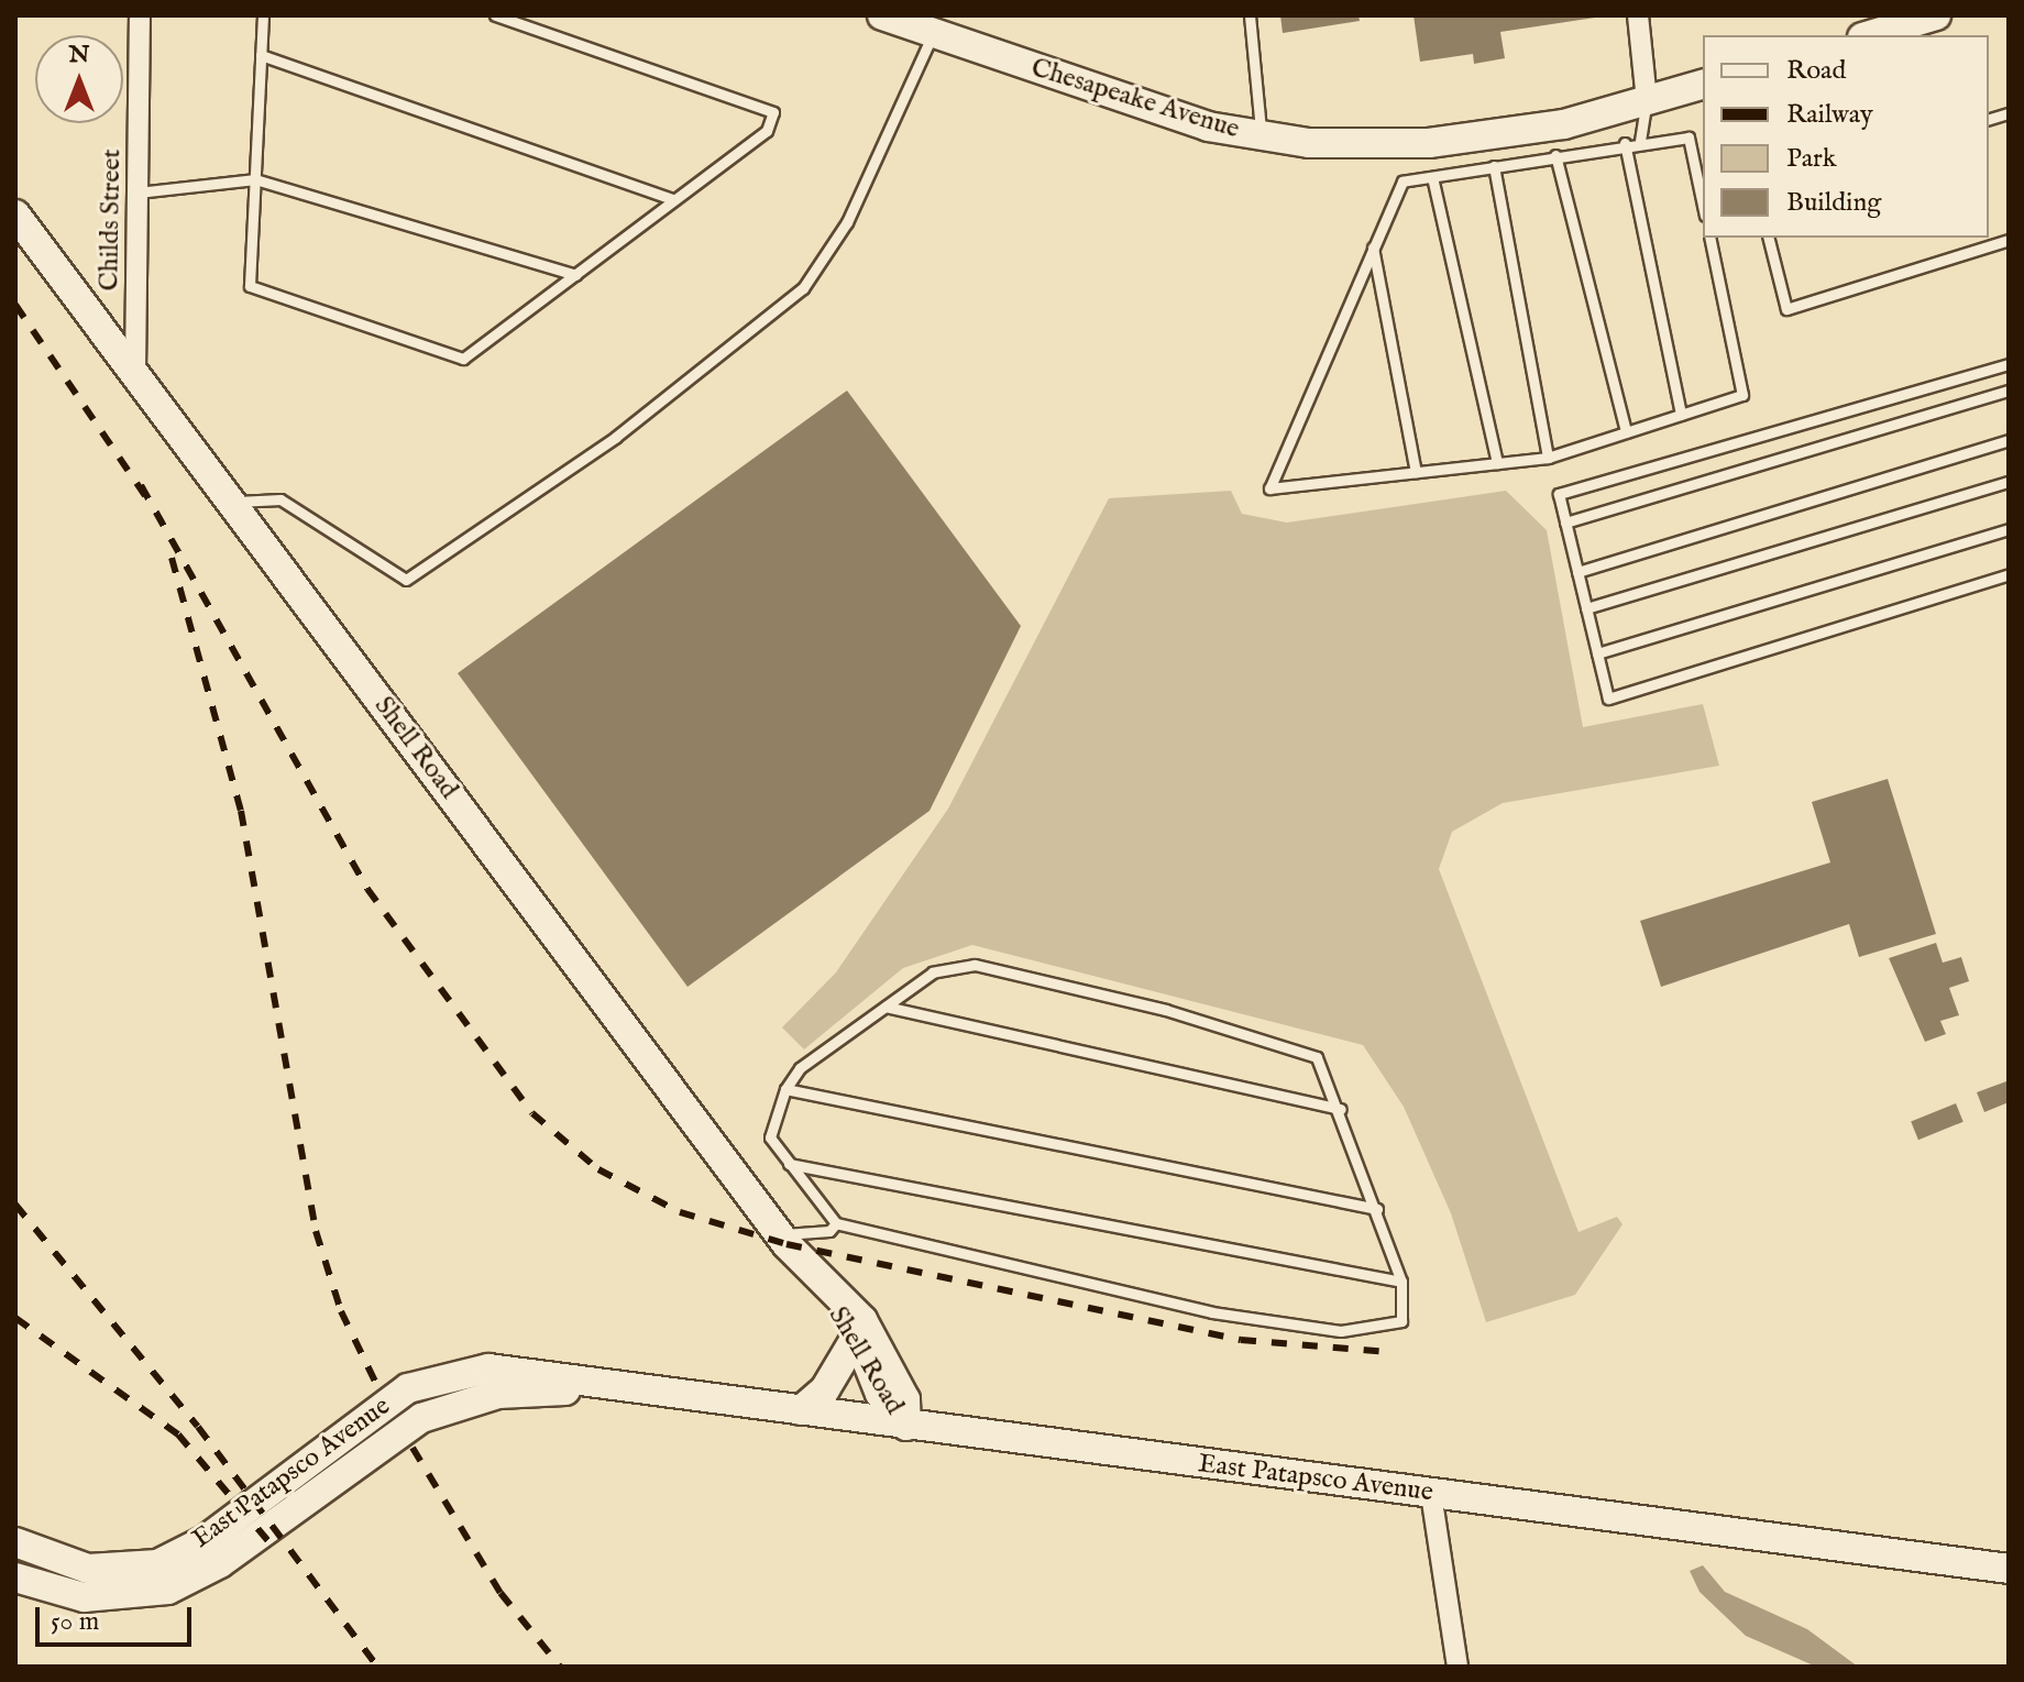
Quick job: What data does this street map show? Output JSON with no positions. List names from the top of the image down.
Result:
{
  "streets": {
    "main road": ["Chesapeake Avenue", "Shell Road", "East Patapsco Avenue"],
    "street": ["Childs Street"]
  },
  "crossings": [
    ["Childs Street", "Shell Road"],
    ["Shell Road", "East Patapsco Avenue"]
  ],
  "legend": [
    "Road",
    "Railway",
    "Park",
    "Building"
  ],
  "scale_bar": "50 m",
  "north": "top"
}
